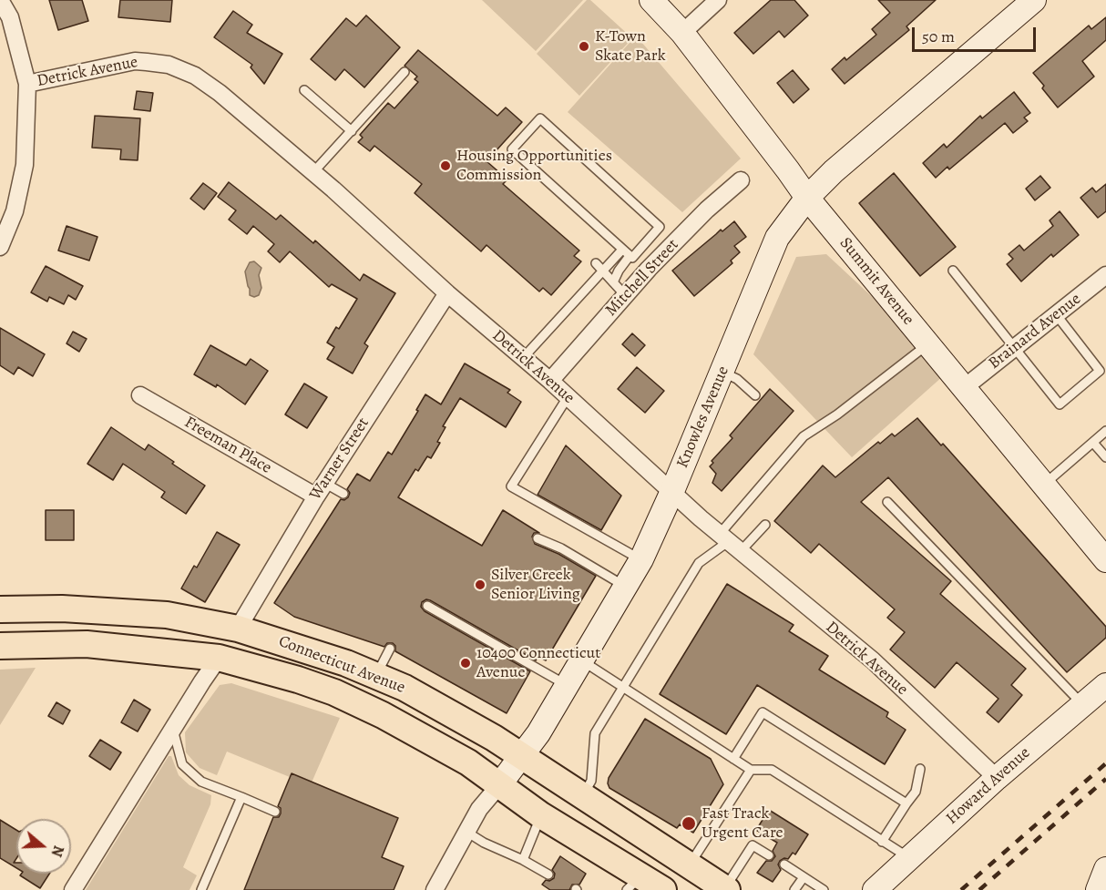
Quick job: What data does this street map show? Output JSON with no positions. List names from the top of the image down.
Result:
{
  "streets": {
    "main road": ["Connecticut Avenue"],
    "street": [
      "Detrick Avenue",
      "Mitchell Street",
      "Summit Avenue",
      "Brainard Avenue",
      "Knowles Avenue",
      "Freeman Place",
      "Warner Street",
      "Howard Avenue"
    ]
  },
  "crossings": [
    ["Detrick Avenue", "Mitchell Street"],
    ["Detrick Avenue", "Knowles Avenue"],
    ["Detrick Avenue", "Warner Street"],
    ["Detrick Avenue", "Howard Avenue"],
    ["Summit Avenue", "Brainard Avenue"],
    ["Summit Avenue", "Knowles Avenue"],
    ["Knowles Avenue", "Connecticut Avenue"],
    ["Freeman Place", "Warner Street"],
    ["Warner Street", "Connecticut Avenue"]
  ],
  "places": [
    "K-Town Skate Park",
    "Housing Opportunities Commission",
    "Silver Creek Senior Living",
    "10400 Connecticut Avenue",
    "Fast Track Urgent Care"
  ],
  "scale_bar": "50 m",
  "north": "right"
}
